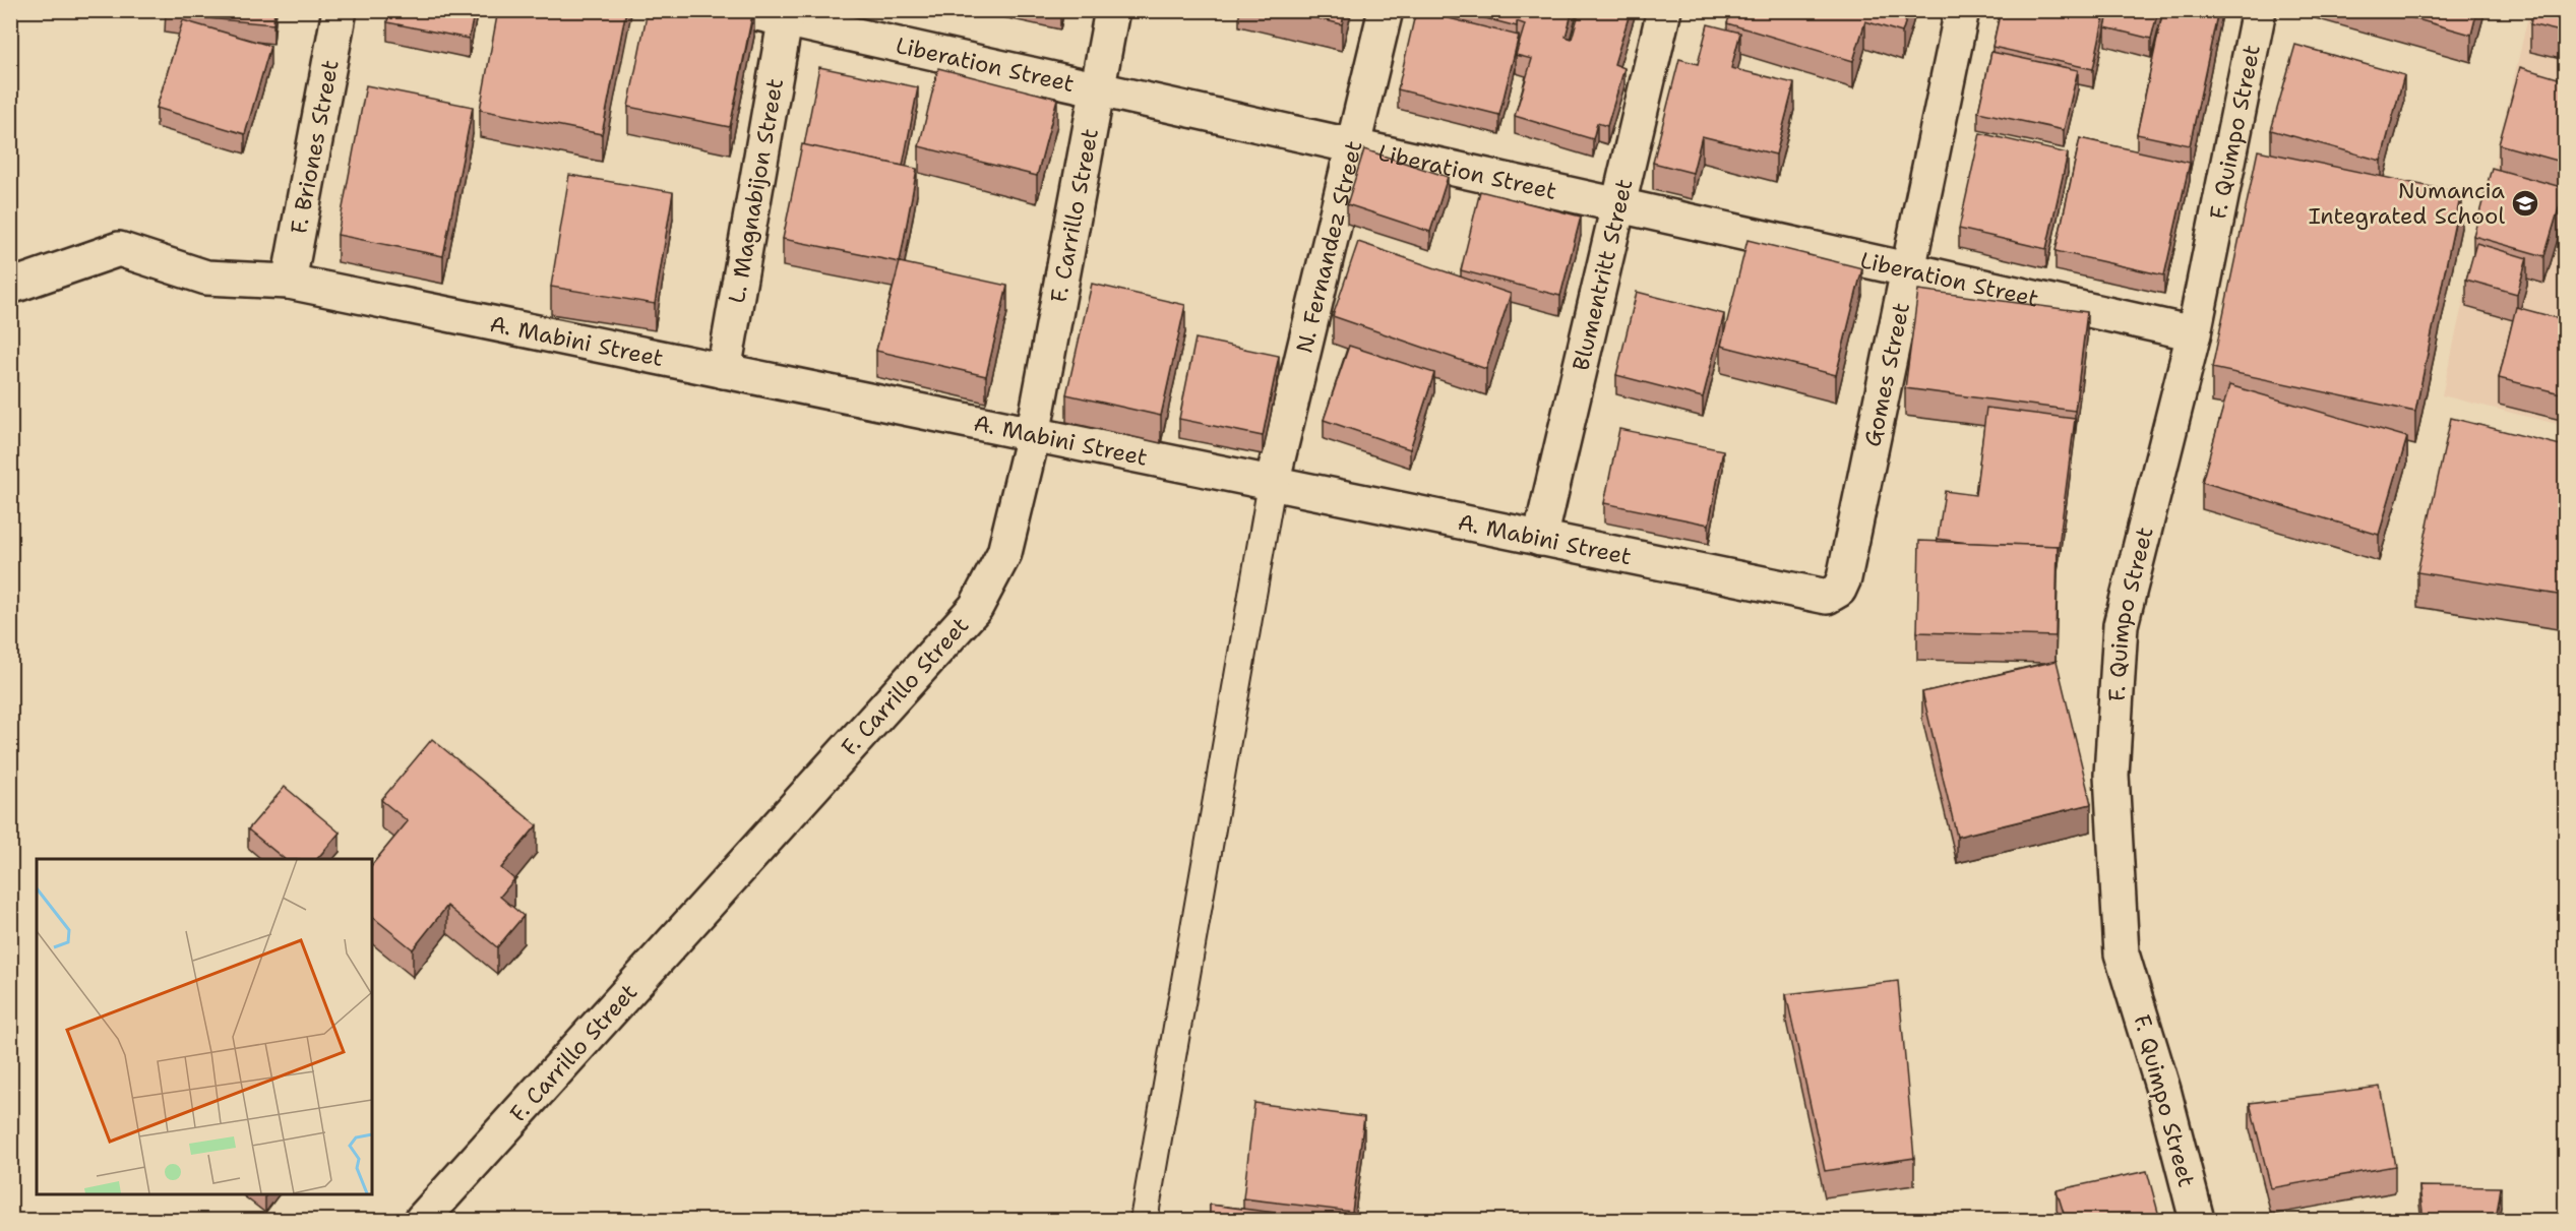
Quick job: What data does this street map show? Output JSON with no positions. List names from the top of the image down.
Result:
{
  "streets": {
    "street": [
      "Liberation Street",
      "F. Quimpo Street",
      "F. Briones Street",
      "L. Magnabijon Street",
      "F. Carrillo Street",
      "N. Fernandez Street",
      "Blumentritt Street",
      "A. Mabini Street",
      "Gomes Street"
    ]
  },
  "crossings": [
    ["Liberation Street", "F. Quimpo Street"],
    ["Liberation Street", "L. Magnabijon Street"],
    ["Liberation Street", "F. Carrillo Street"],
    ["Liberation Street", "N. Fernandez Street"],
    ["Liberation Street", "Blumentritt Street"],
    ["Liberation Street", "Gomes Street"],
    ["F. Briones Street", "A. Mabini Street"],
    ["L. Magnabijon Street", "A. Mabini Street"],
    ["F. Carrillo Street", "A. Mabini Street"],
    ["N. Fernandez Street", "A. Mabini Street"],
    ["Blumentritt Street", "A. Mabini Street"],
    ["A. Mabini Street", "Gomes Street"]
  ],
  "places": {
    "school or university": ["Numancia Integrated School"]
  }
}
